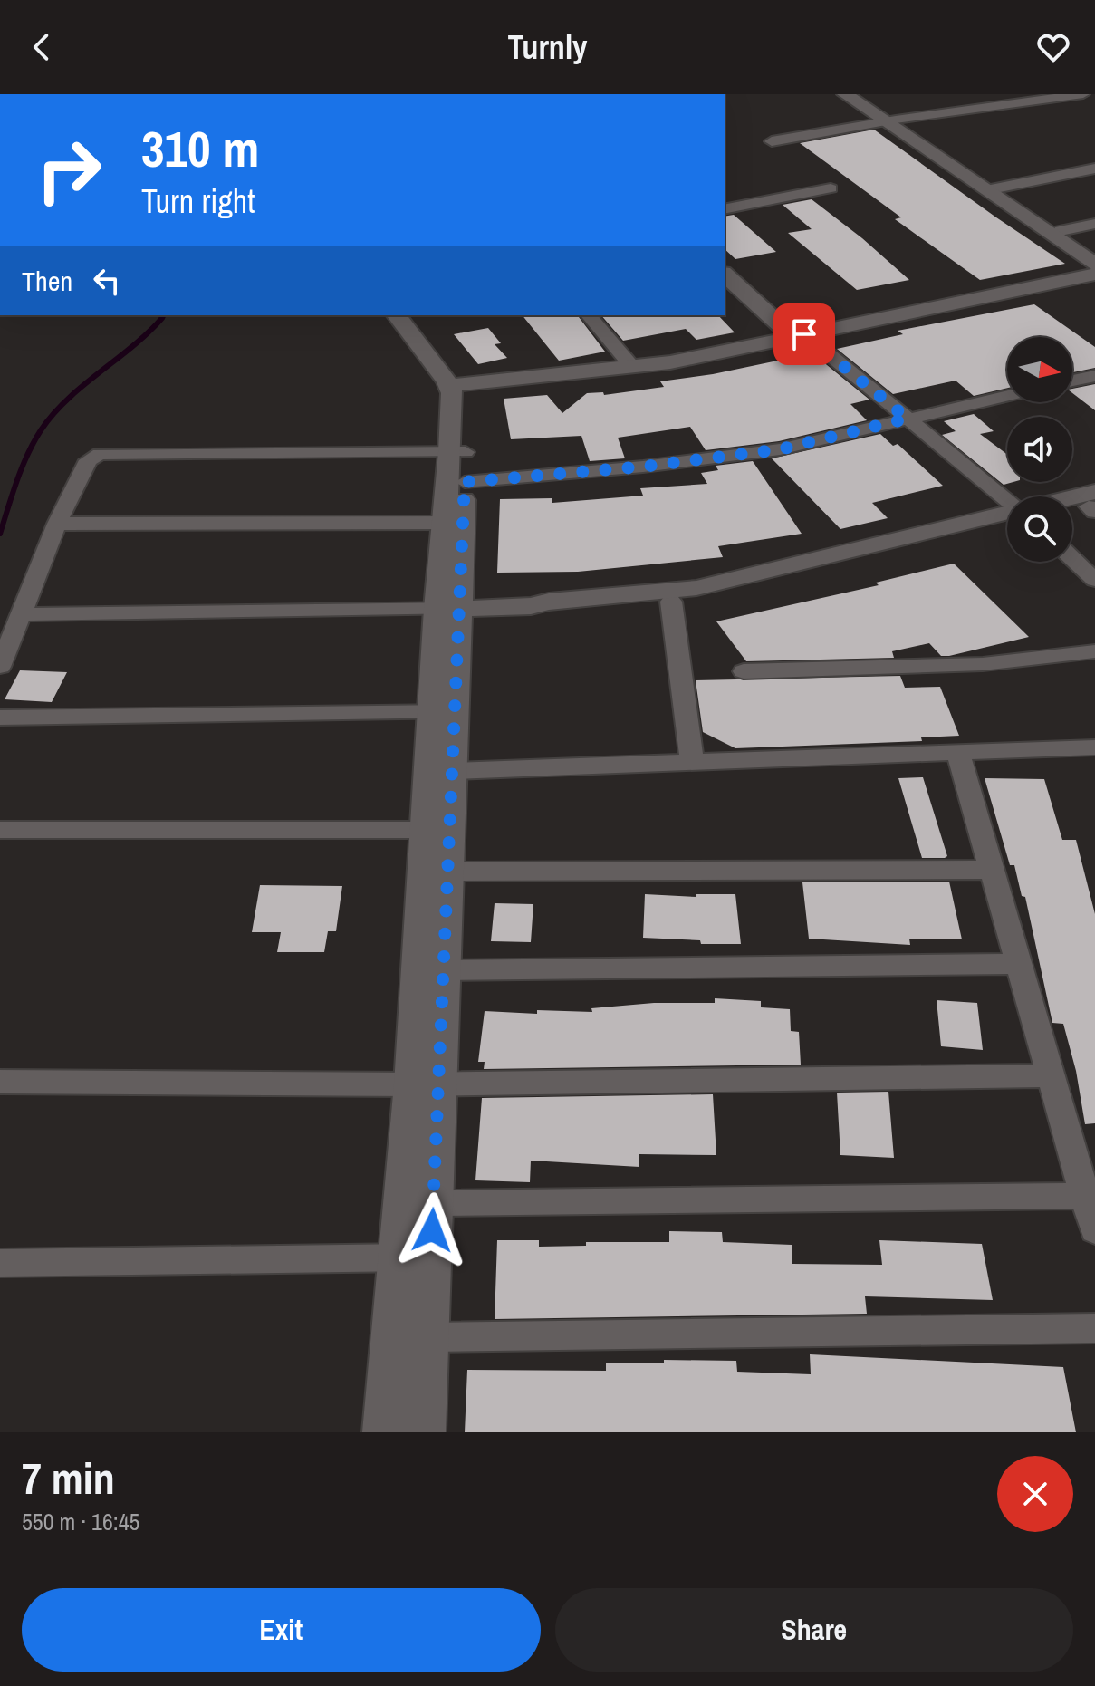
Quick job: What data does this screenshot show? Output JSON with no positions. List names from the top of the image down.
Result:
{
  "north": "right",
  "page": {
    "header": "Turnly",
    "turn": ["310 m", "Turn right"],
    "then": "Then",
    "heading": ["7 min", "550 m · 16:45"],
    "buttons": ["Exit", "Share"]
  }
}
